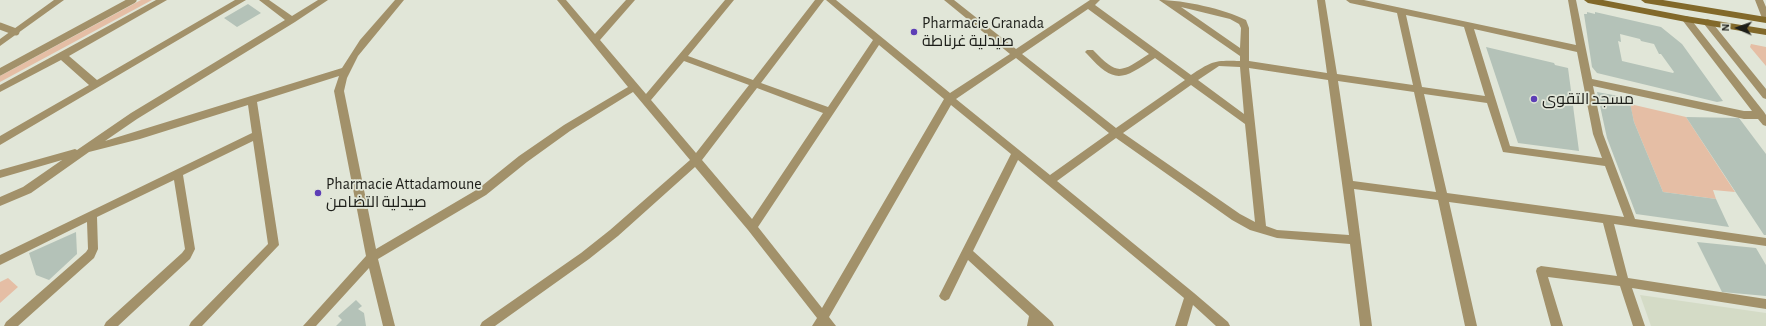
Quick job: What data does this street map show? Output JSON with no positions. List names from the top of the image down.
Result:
{
  "places": ["Pharmacie Granada صيدلية غرناطة", "مسجد التقوى", "Pharmacie Attadamoune صيدلية التضامن"],
  "north": "left"
}
